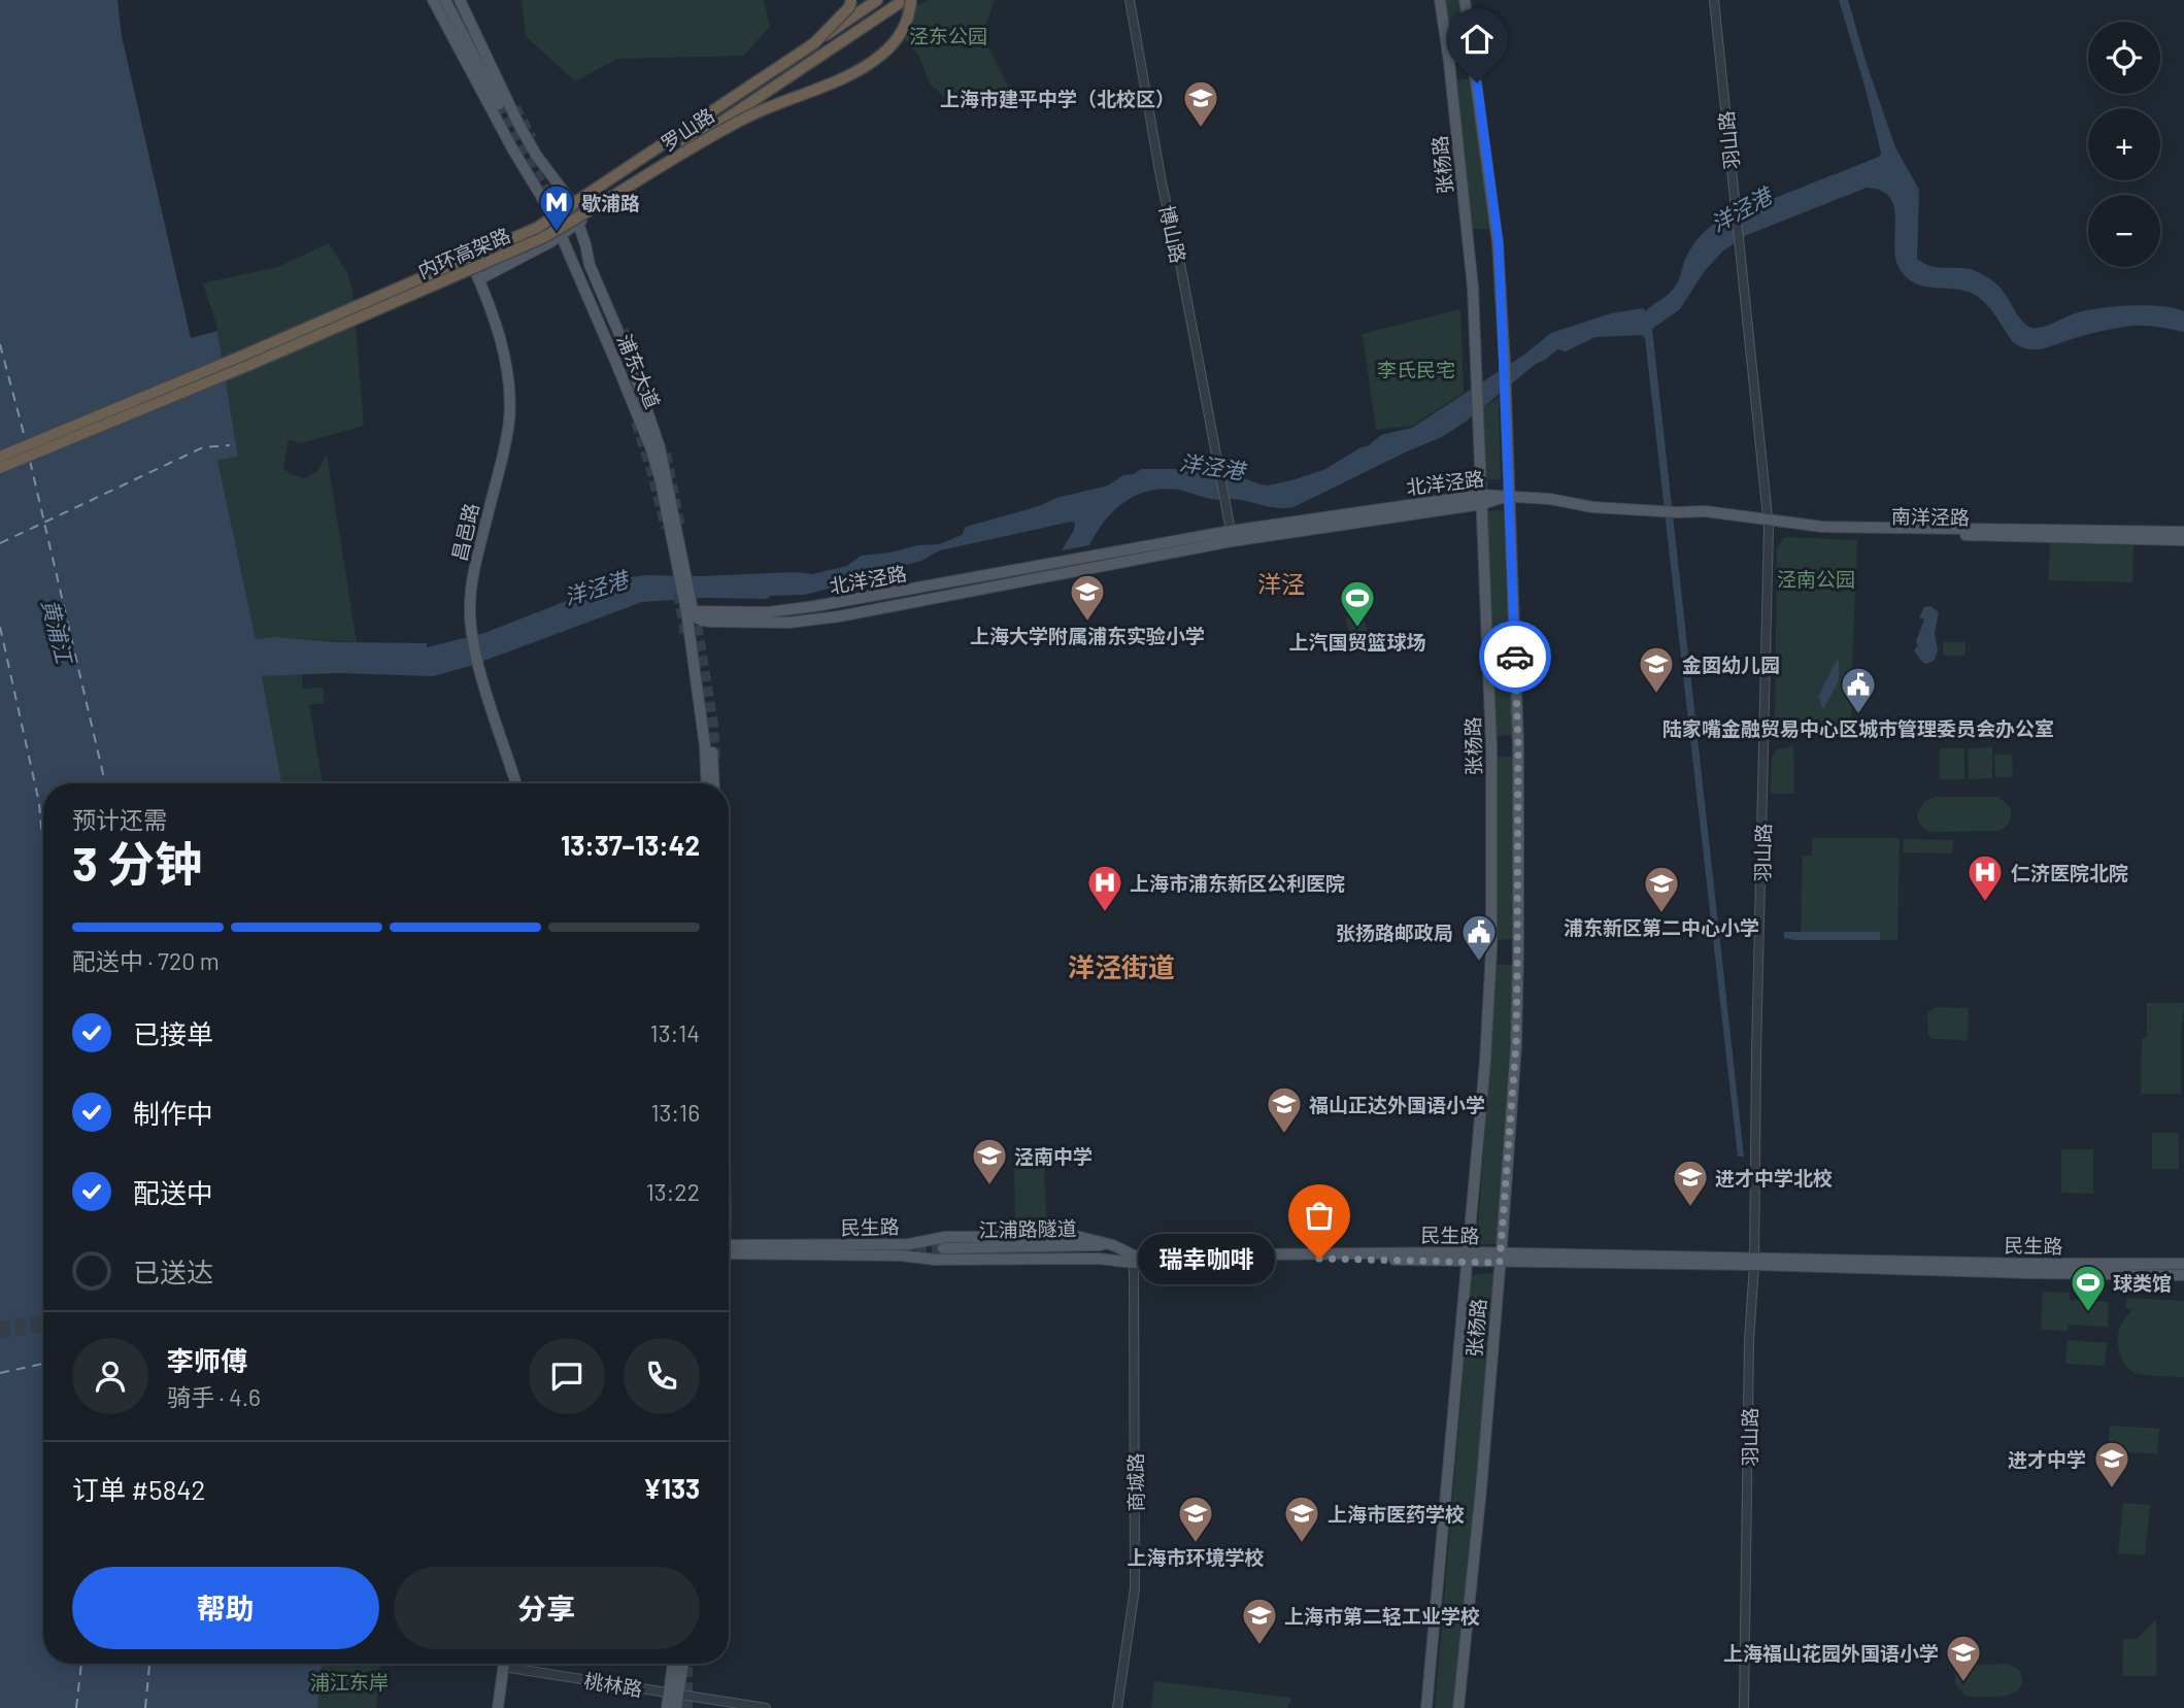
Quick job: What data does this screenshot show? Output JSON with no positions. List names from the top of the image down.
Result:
{
  "streets": {
    "highway": ["内环高架路"],
    "main road": [
      "罗山路",
      "张杨路",
      "浦东大道",
      "北洋泾路",
      "南洋泾路",
      "昌邑路",
      "民生路",
      "江浦路隧道"
    ],
    "street": [
      "羽山路",
      "博山路",
      "商城路",
      "桃林路"
    ]
  },
  "crossings": [
    ["罗山路", "内环高架路"],
    ["罗山路", "浦东大道"],
    ["罗山路", "昌邑路"],
    ["羽山路", "南洋泾路"],
    ["羽山路", "民生路"],
    ["张杨路", "北洋泾路"],
    ["张杨路", "南洋泾路"],
    ["张杨路", "民生路"],
    ["博山路", "北洋泾路"],
    ["内环高架路", "浦东大道"],
    ["浦东大道", "北洋泾路"],
    ["北洋泾路", "南洋泾路"],
    ["民生路", "江浦路隧道"],
    ["民生路", "商城路"]
  ],
  "districts": ["洋泾", "洋泾街道"],
  "water": ["洋泾港", "黄浦江"],
  "parks": [
    "泾东公园",
    "李氏民宅",
    "泾南公园",
    "浦江东岸"
  ],
  "places": {
    "school or university": [
      "上海市建平中学（北校区）",
      "上海大学附属浦东实验小学",
      "金囡幼儿园",
      "浦东新区第二中心小学",
      "福山正达外国语小学",
      "泾南中学",
      "进才中学北校",
      "进才中学",
      "上海市环境学校",
      "上海市医药学校",
      "上海市第二轻工业学校",
      "上海福山花园外国语小学"
    ],
    "metro station": ["歇浦路"],
    "sports": ["上汽国贸篮球场", "球类馆"],
    "public building": ["陆家嘴金融贸易中心区城市管理委员会办公室", "张扬路邮政局"],
    "hospital": ["仁济医院北院", "上海市浦东新区公利医院"],
    "other": ["瑞幸咖啡"]
  },
  "page": {
    "map_buttons": ["+", "−"],
    "heading": ["3 分钟", "预计还需", "13:37–13:42"],
    "panel": [
      "李师傅",
      "骑手 · 4.6",
      "订单 #5842",
      "¥133"
    ],
    "bar": "配送中 · 720 m",
    "list": [
      ["已接单", "13:14"],
      ["制作中", "13:16"],
      ["配送中", "13:22"],
      "已送达"
    ],
    "bubble": "瑞幸咖啡",
    "buttons": ["帮助", "分享"]
  }
}
